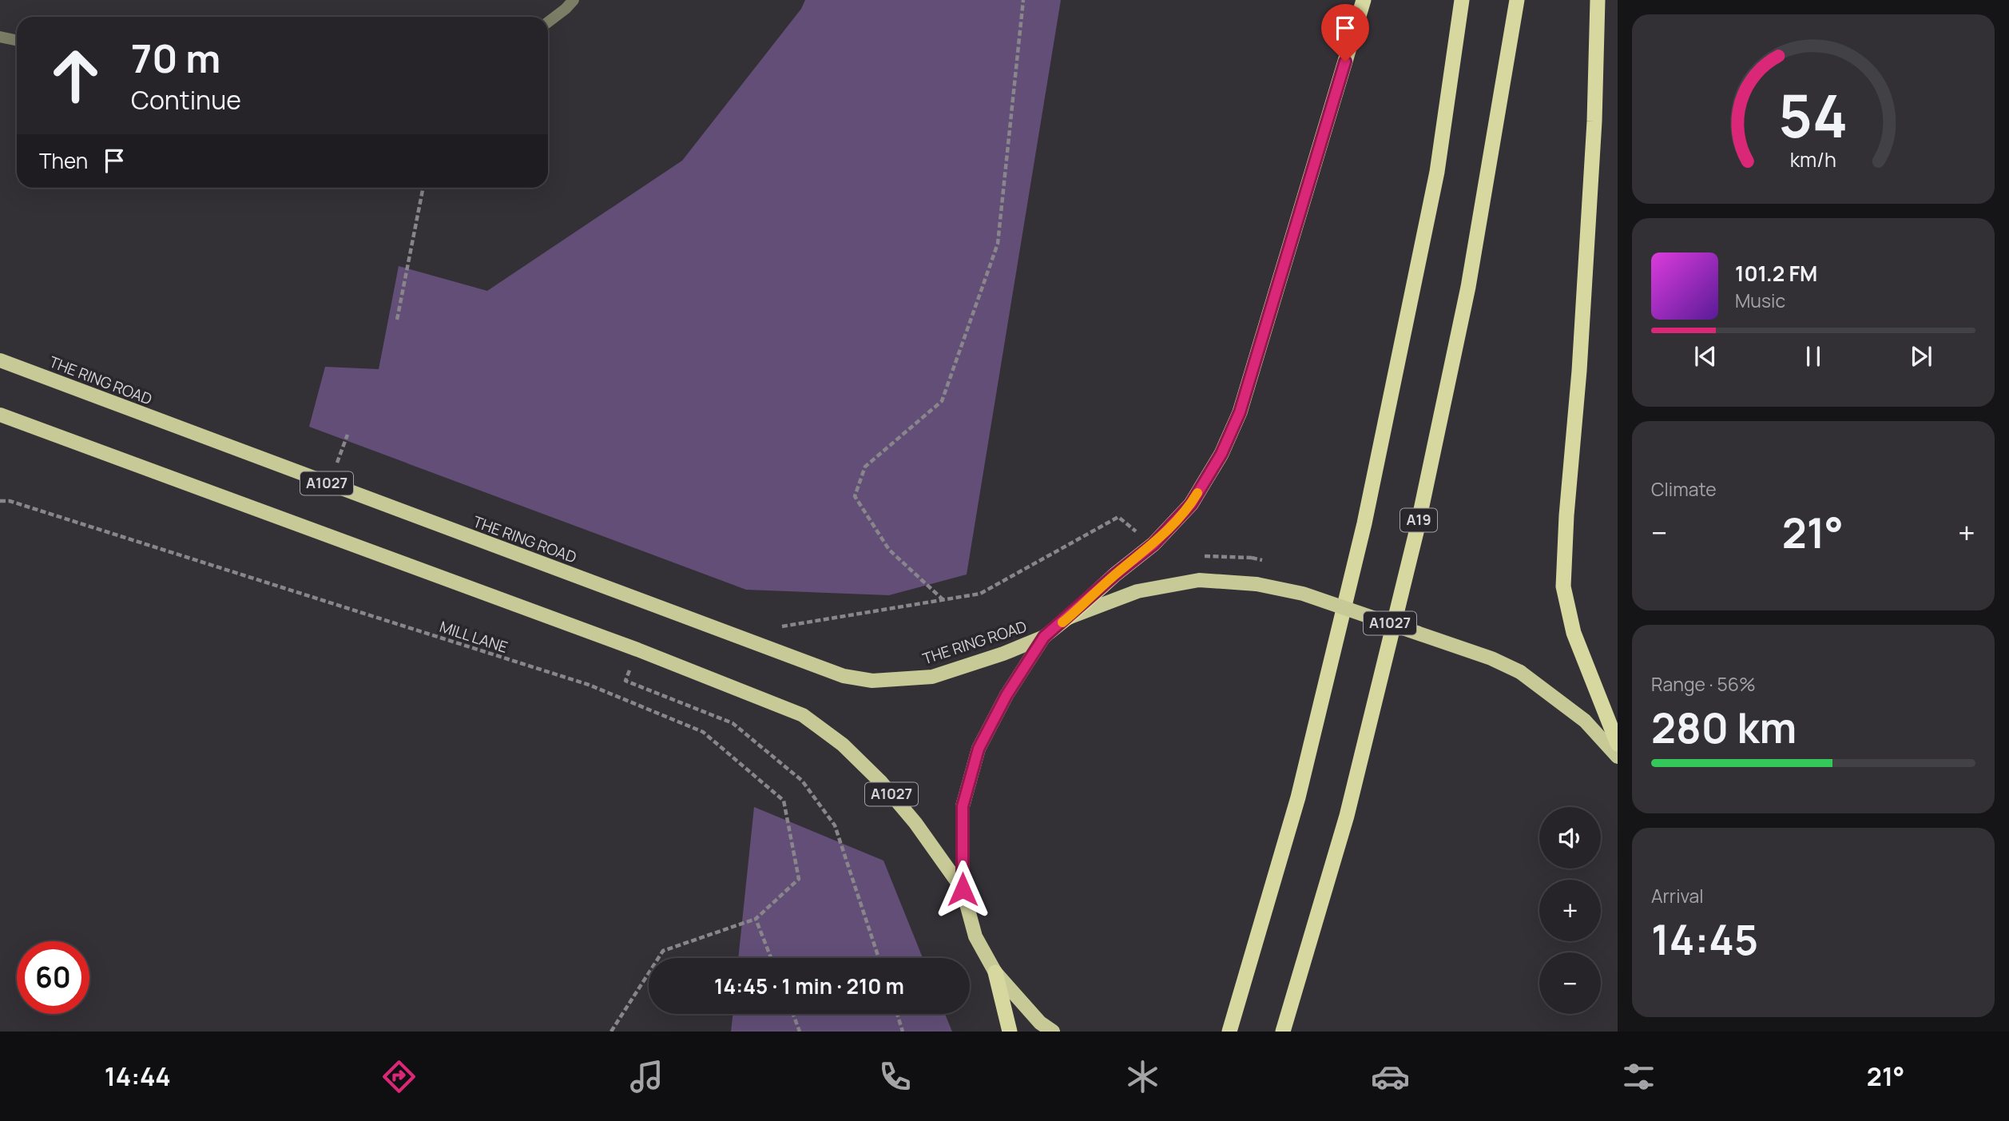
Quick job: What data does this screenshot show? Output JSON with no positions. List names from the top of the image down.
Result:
{
  "streets": {
    "highway": ["A19"],
    "main road": ["THE RING ROAD", "A1027"],
    "path": ["MILL LANE"]
  },
  "crossings": [
    ["THE RING ROAD", "A1027"]
  ],
  "page": {
    "turn": ["70 m", "Continue"],
    "then": "Then",
    "song": ["101.2 FM", "Music"],
    "tile": [
      "Climate",
      ["Range · 56%", "280 km"],
      ["Arrival", "14:45"]
    ],
    "heat": ["−", "21°", "+"],
    "map_buttons": ["+", "−"],
    "limit": "60",
    "trip": "14:45 · 1 min · 210 m",
    "tabs": ["14:44", "21°"],
    "gauge": ["54", "km/h"]
  }
}
